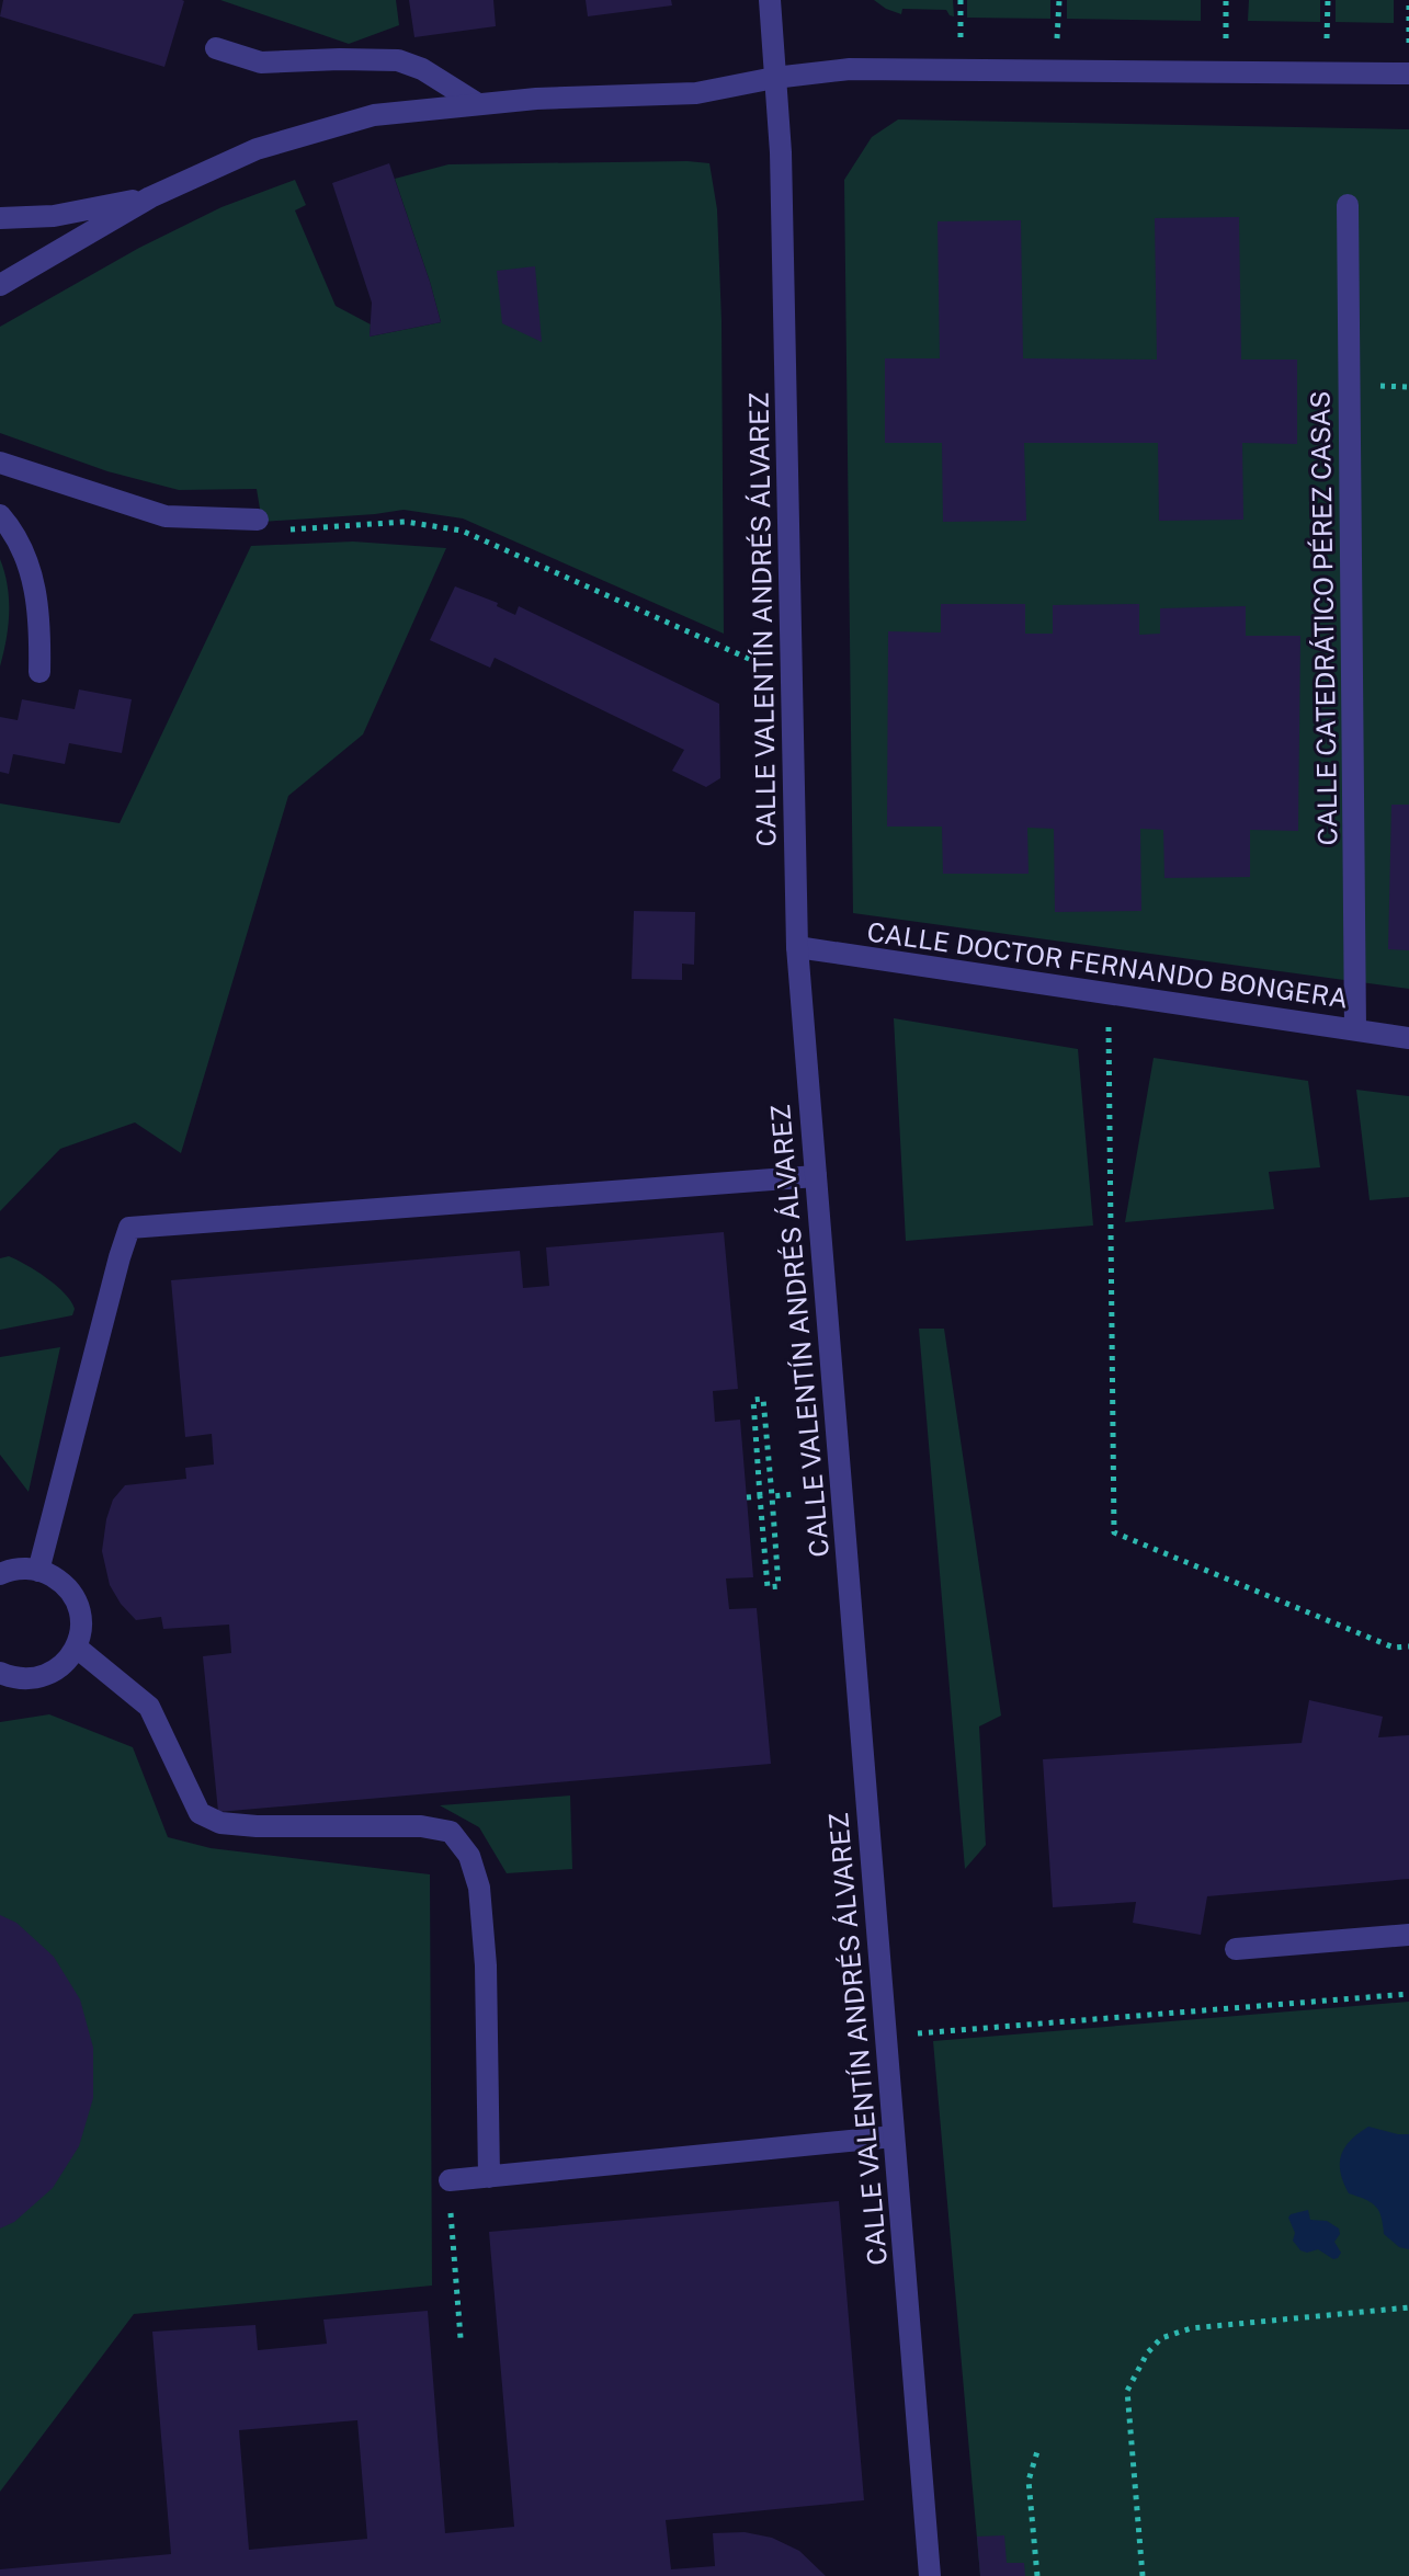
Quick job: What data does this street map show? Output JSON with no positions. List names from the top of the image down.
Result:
{
  "streets": {
    "street": ["CALLE CATEDRÁTICO PÉREZ CASAS", "CALLE VALENTÍN ANDRÉS ÁLVAREZ", "CALLE DOCTOR FERNANDO BONGERA"]
  },
  "crossings": [
    ["CALLE CATEDRÁTICO PÉREZ CASAS", "CALLE DOCTOR FERNANDO BONGERA"],
    ["CALLE VALENTÍN ANDRÉS ÁLVAREZ", "CALLE DOCTOR FERNANDO BONGERA"]
  ]
}
